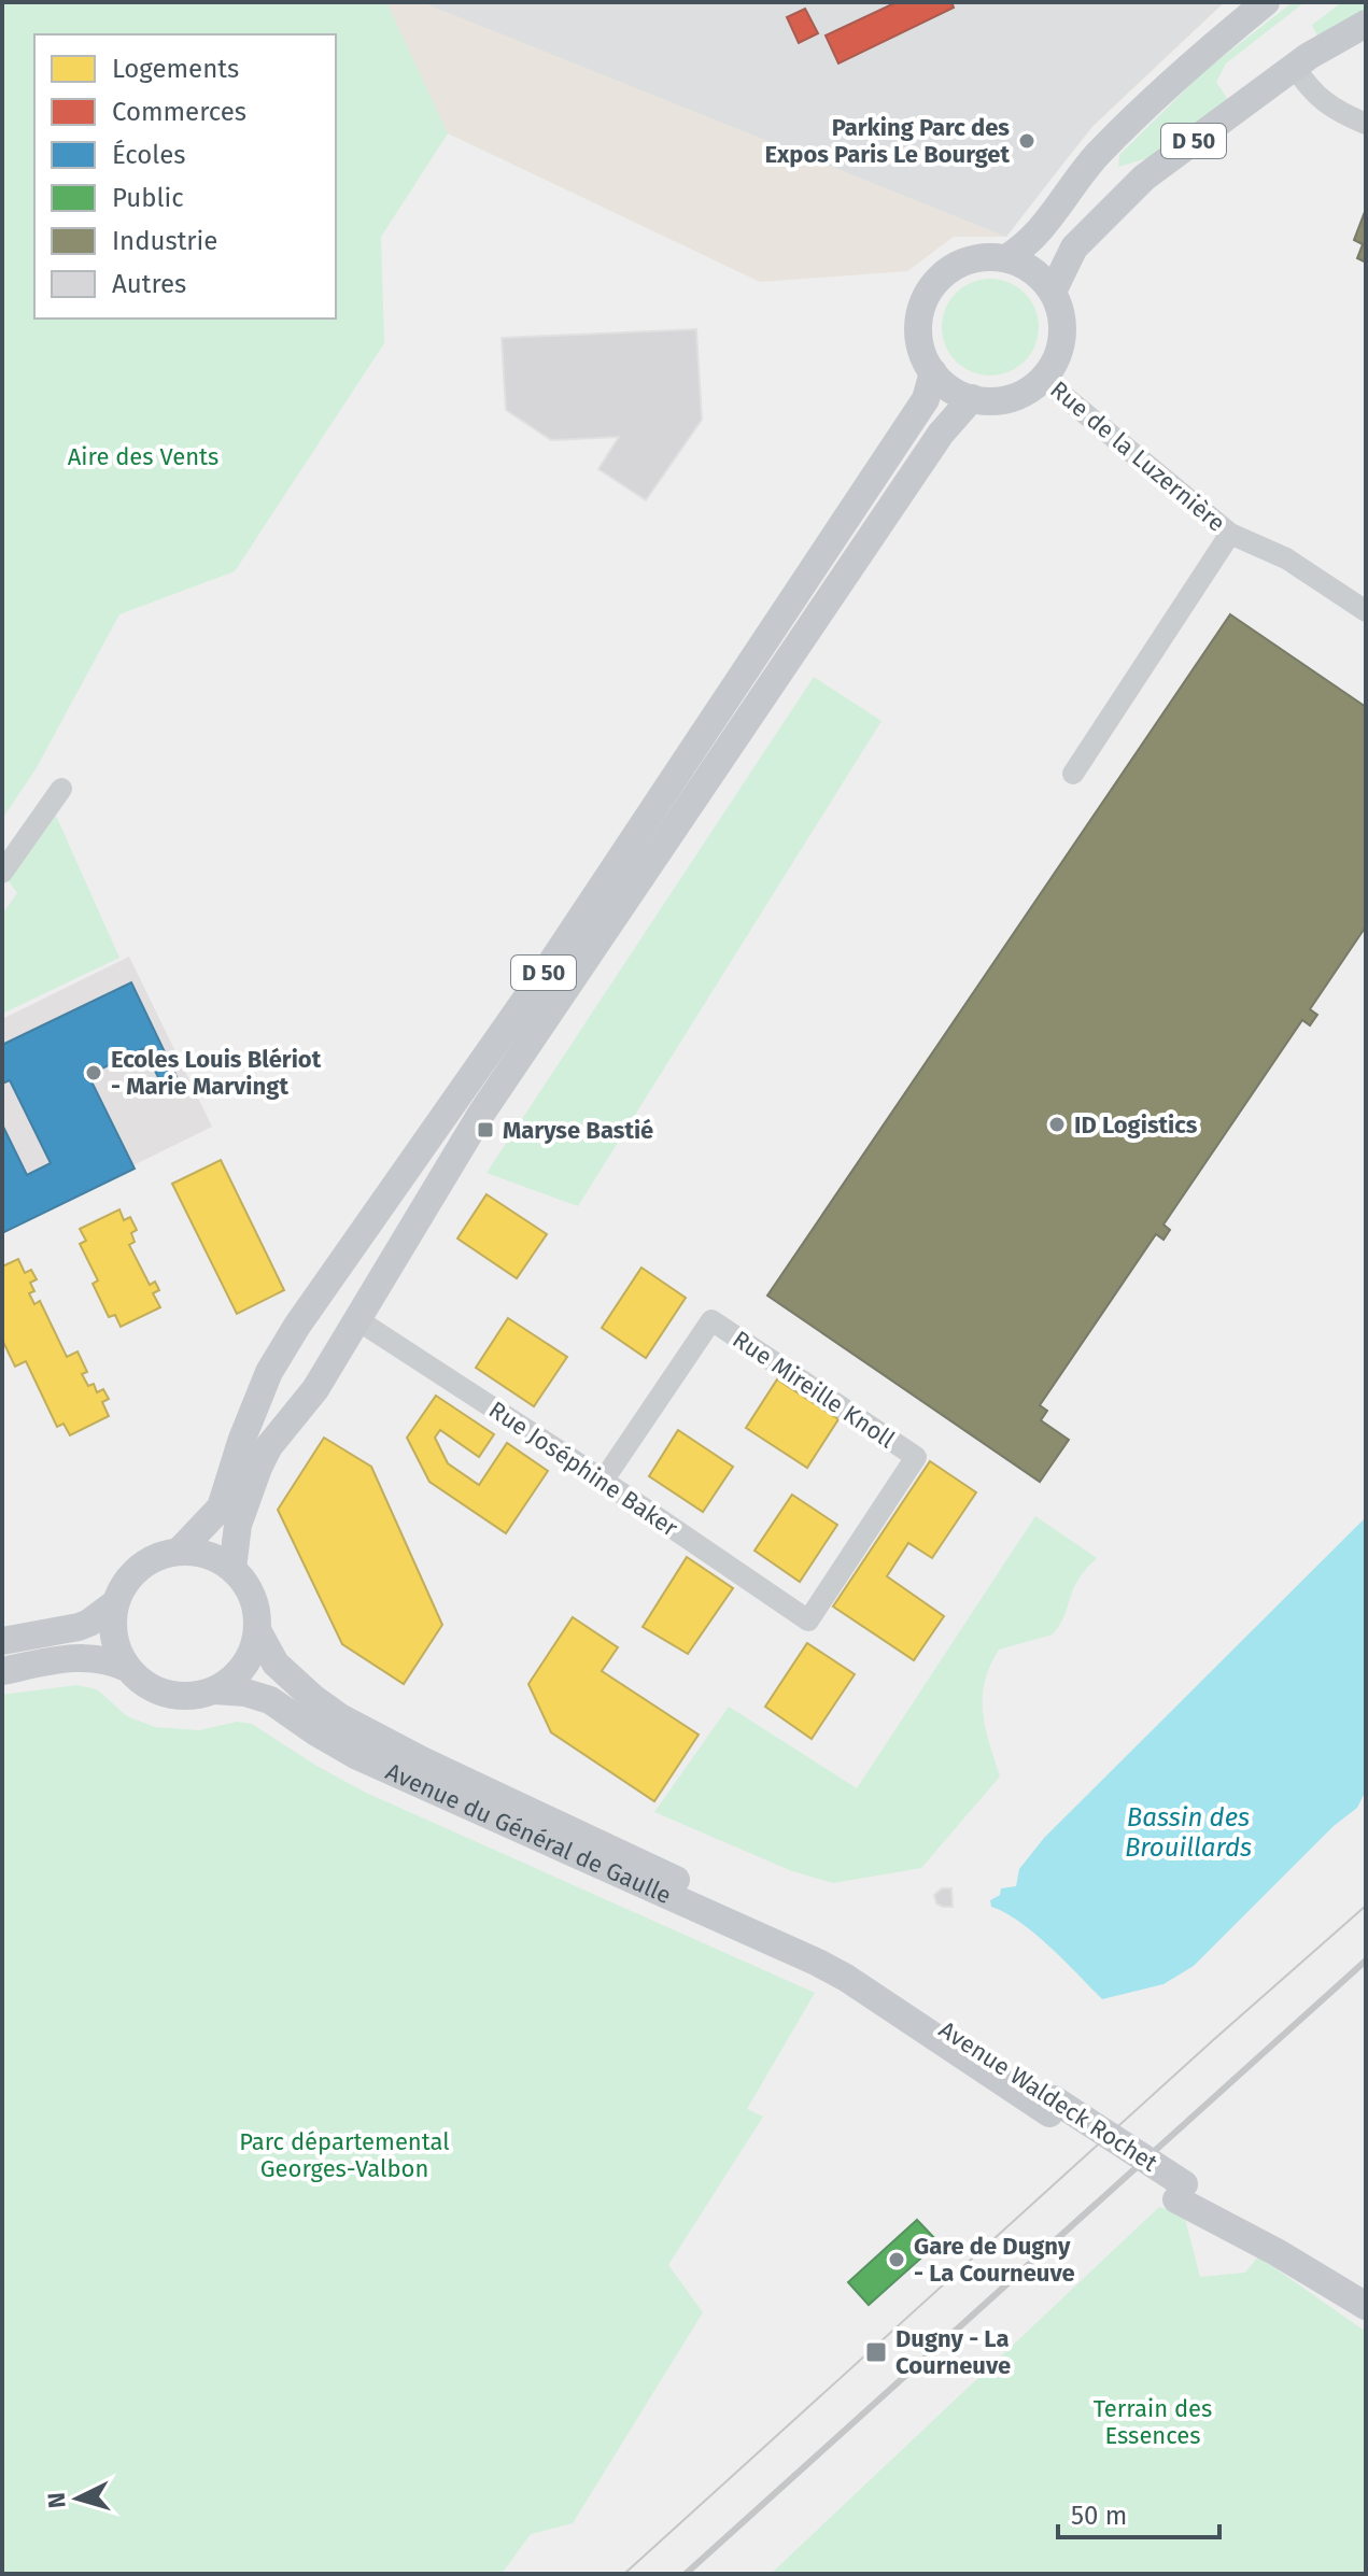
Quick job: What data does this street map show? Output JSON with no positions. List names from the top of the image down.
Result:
{
  "streets": {
    "main road": ["D 50", "Avenue du Général de Gaulle", "Avenue Waldeck Rochet"],
    "street": ["Rue de la Luzernière", "Rue Mireille Knoll", "Rue Joséphine Baker"]
  },
  "crossings": [
    ["D 50", "Rue de la Luzernière"],
    ["D 50", "Rue Joséphine Baker"],
    ["D 50", "Avenue du Général de Gaulle"],
    ["Rue Mireille Knoll", "Rue Joséphine Baker"],
    ["Avenue du Général de Gaulle", "Avenue Waldeck Rochet"]
  ],
  "water": ["Bassin des Brouillards"],
  "parks": ["Aire des Vents", "Parc départemental Georges-Valbon", "Terrain des Essences"],
  "places": {
    "other": [
      "Parking Parc des Expos Paris Le Bourget",
      "Ecoles Louis Blériot - Marie Marvingt",
      "ID Logistics",
      "Gare de Dugny - La Courneuve"
    ],
    "transit": ["Maryse Bastié", "Dugny - La Courneuve"]
  },
  "legend": [
    "Logements",
    "Commerces",
    "Écoles",
    "Public",
    "Industrie",
    "Autres"
  ],
  "scale_bar": "50 m",
  "north": "left"
}
